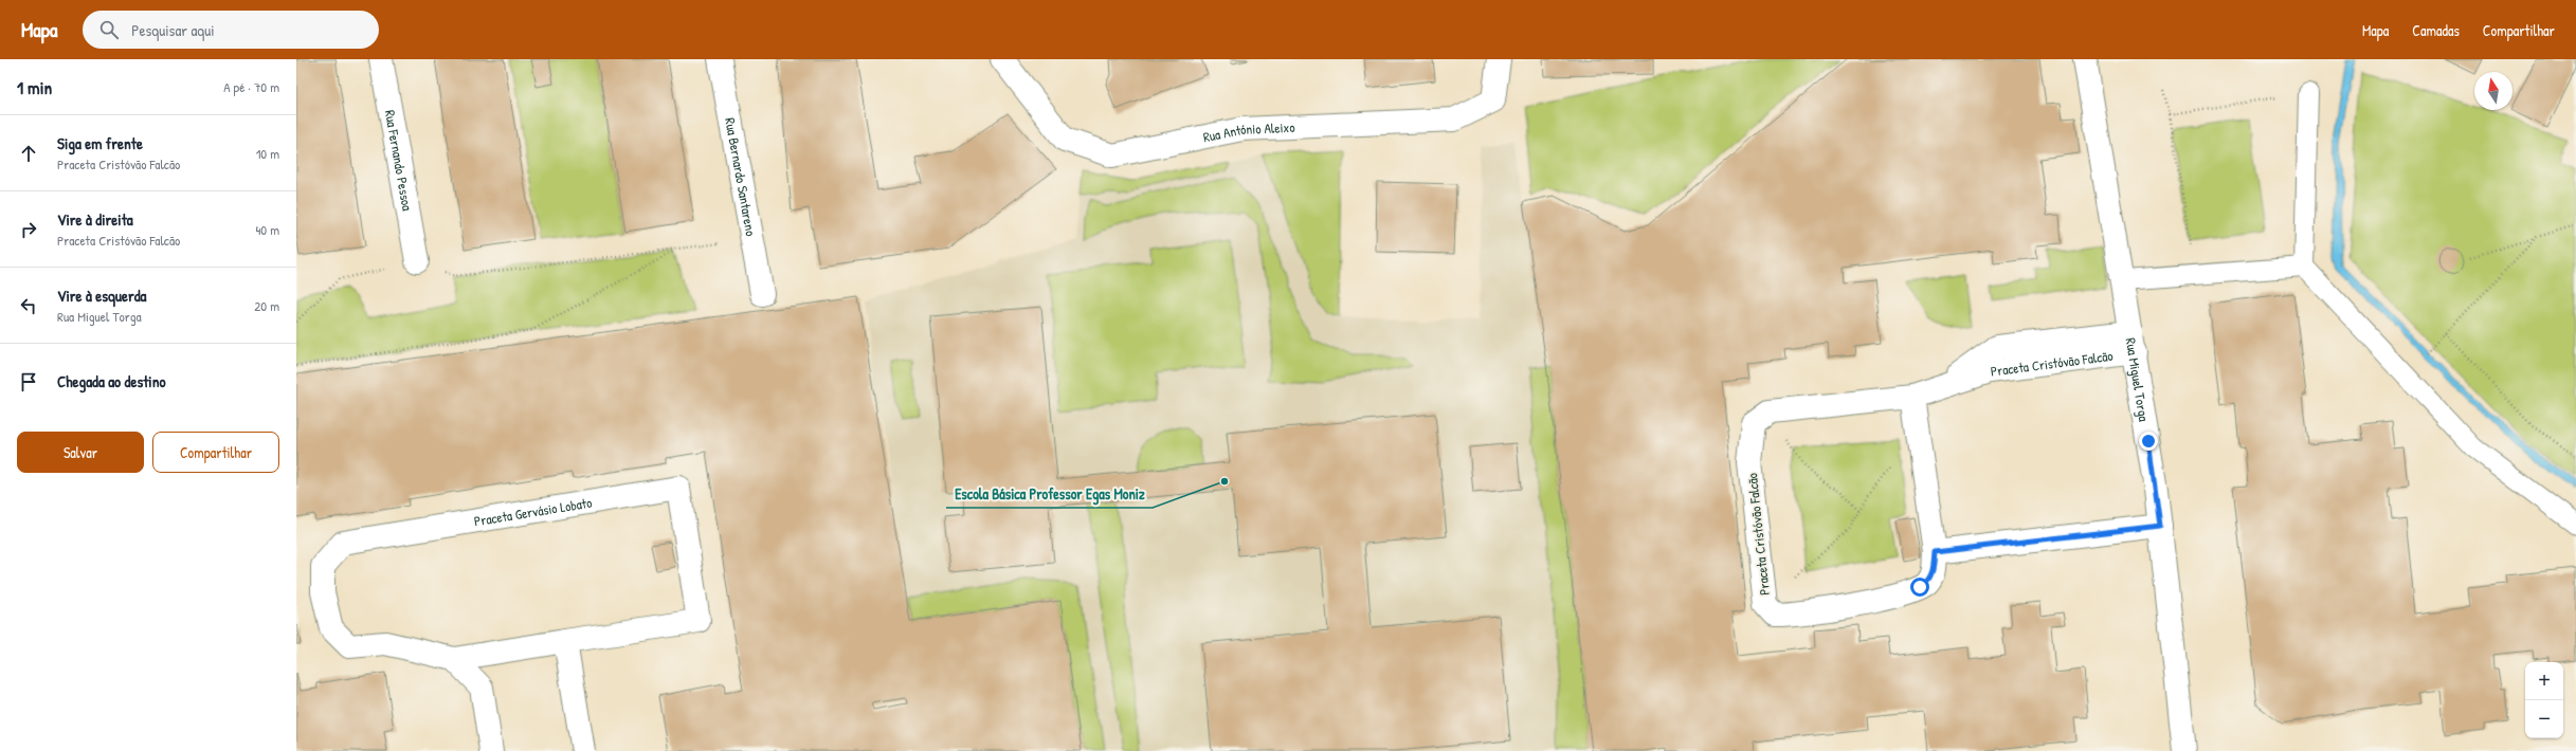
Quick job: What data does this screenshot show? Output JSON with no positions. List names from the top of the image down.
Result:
{
  "streets": {
    "street": [
      "Rua António Aleixo",
      "Rua Fernando Pessoa",
      "Rua Bernardo Santareno",
      "Praceta Cristóvão Falcão",
      "Rua Miguel Torga",
      "Praceta Gervásio Lobato"
    ]
  },
  "crossings": [
    ["Praceta Cristóvão Falcão", "Rua Miguel Torga"]
  ],
  "places": ["Escola Básica Professor Egas Moniz"],
  "north": "top",
  "page": {
    "header": "Mapa",
    "search": "Pesquisar aqui",
    "nav": ["Mapa", "Camadas", "Compartilhar"],
    "heading": ["1 min", "A pé · 70 m"],
    "list": [
      ["Siga em frente", "Praceta Cristóvão Falcão", "10 m"],
      ["Vire à direita", "Praceta Cristóvão Falcão", "40 m"],
      ["Vire à esquerda", "Rua Miguel Torga", "20 m"],
      "Chegada ao destino"
    ],
    "buttons": ["Salvar", "Compartilhar"],
    "map_buttons": ["+", "−"]
  }
}
